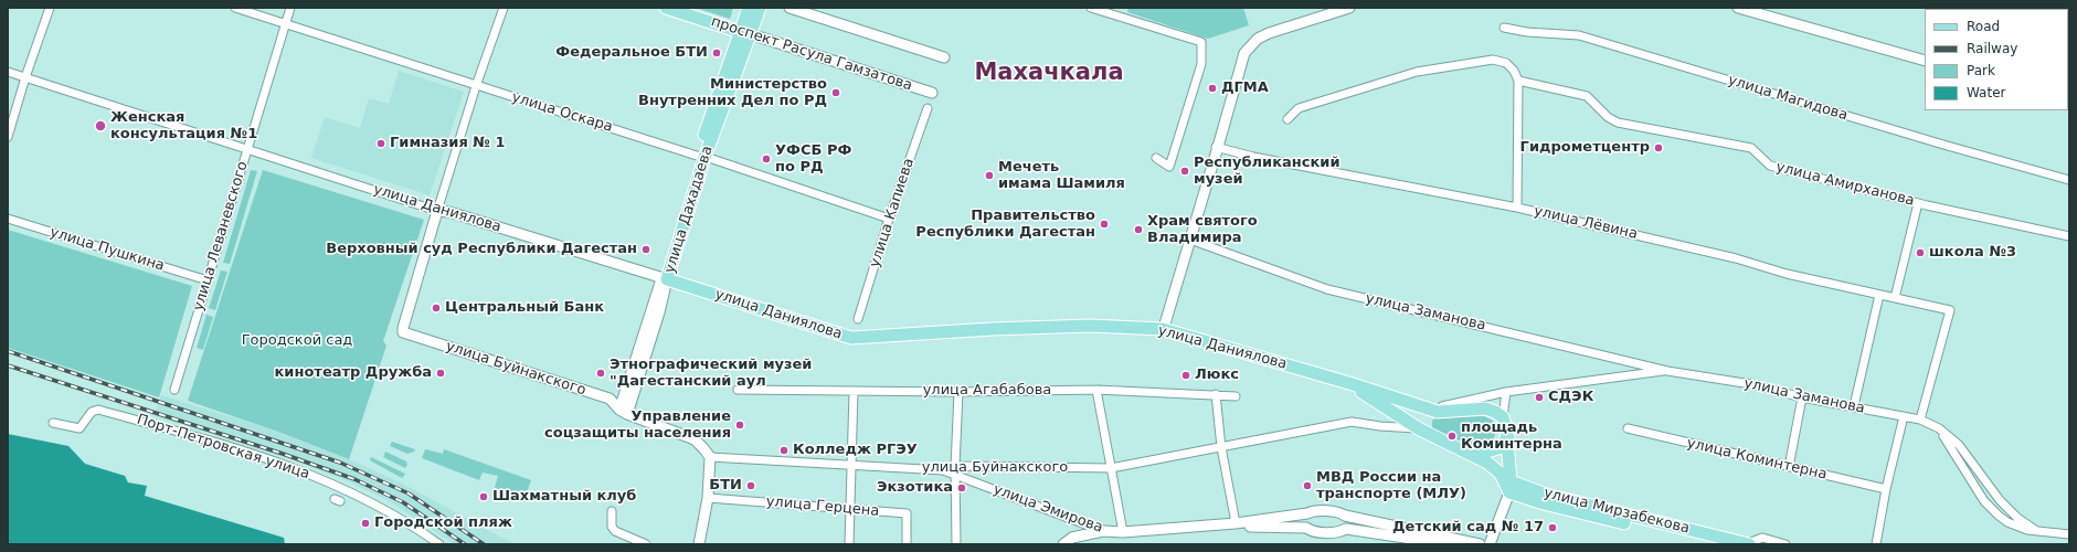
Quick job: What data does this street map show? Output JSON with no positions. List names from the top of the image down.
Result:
{
  "streets": {
    "main road": [
      "проспект Расула Гамзатова",
      "улица Даниялова",
      "улица Дахадаева",
      "улица Мирзабекова"
    ],
    "street": [
      "улица Магидова",
      "улица Оскара",
      "улица Амирханова",
      "улица Капиева",
      "улица Лёвина",
      "улица Леваневского",
      "улица Пушкина",
      "улица Заманова",
      "улица Буйнакского",
      "улица Агабабова",
      "Порт-Петровская улица",
      "улица Коминтерна",
      "улица Герцена",
      "улица Эмирова"
    ]
  },
  "crossings": [
    ["проспект Расула Гамзатова", "улица Дахадаева"],
    ["улица Оскара", "улица Дахадаева"],
    ["улица Оскара", "улица Капиева"],
    ["улица Оскара", "улица Леваневского"],
    ["улица Даниялова", "улица Дахадаева"],
    ["улица Даниялова", "улица Леваневского"],
    ["улица Даниялова", "улица Заманова"],
    ["улица Даниялова", "улица Буйнакского"],
    ["улица Даниялова", "улица Мирзабекова"],
    ["улица Дахадаева", "улица Буйнакского"],
    ["улица Лёвина", "улица Заманова"],
    ["улица Леваневского", "улица Пушкина"],
    ["улица Буйнакского", "улица Эмирова"]
  ],
  "districts": ["Махачкала"],
  "parks": ["Городской сад"],
  "places": [
    "Федеральное БТИ",
    "ДГМА",
    "Министерство Внутренних Дел по РД",
    "Женская консультация №1",
    "Гимназия № 1",
    "Гидрометцентр",
    "УФСБ РФ по РД",
    "Республиканский музей",
    "Мечеть имама Шамиля",
    "Правительство Республики Дагестан",
    "Храм святого Владимира",
    "Верховный суд Республики Дагестан",
    "школа №3",
    "Центральный Банк",
    "кинотеатр Дружба",
    "Этнографический музей \"Дагестанский аул",
    "Люкс",
    "СДЭК",
    "Управление соцзащиты населения",
    "площадь Коминтерна",
    "Колледж РГЭУ",
    "БТИ",
    "МВД России на транспорте (МЛУ)",
    "Экзотика",
    "Шахматный клуб",
    "Городской пляж",
    "Детский сад № 17"
  ],
  "legend": [
    "Road",
    "Railway",
    "Park",
    "Water"
  ]
}
